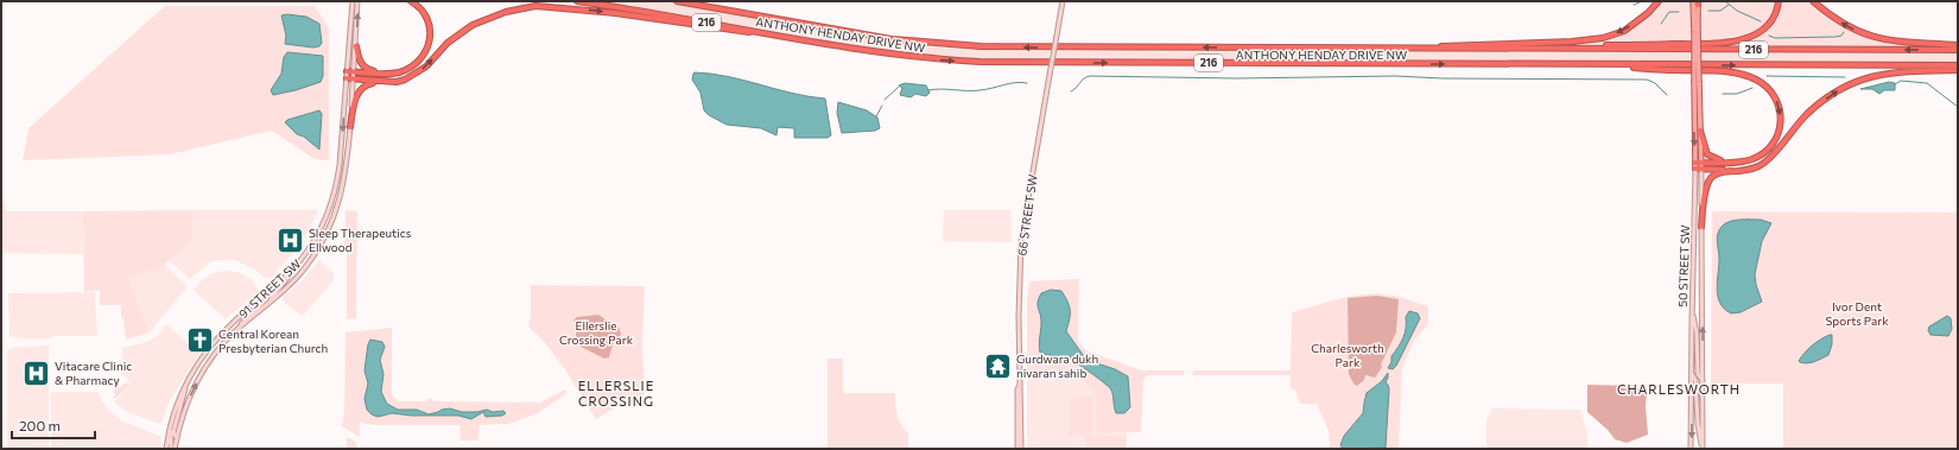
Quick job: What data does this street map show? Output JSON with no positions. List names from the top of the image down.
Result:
{
  "streets": {
    "highway": ["216", "ANTHONY HENDAY DRIVE NW"],
    "main road": ["66 STREET SW", "50 STREET SW", "91 STREET SW"]
  },
  "districts": ["ELLERSLIE CROSSING", "CHARLESWORTH"],
  "parks": ["Ivor Dent Sports Park", "Ellerslie Crossing Park", "Charlesworth Park"],
  "places": {
    "hospital": ["Sleep Therapeutics Ellwood", "Vitacare Clinic & Pharmacy"],
    "church": ["Central Korean Presbyterian Church"],
    "temple": ["Gurdwara dukh nivaran sahib"]
  },
  "scale_bar": "200 m"
}
